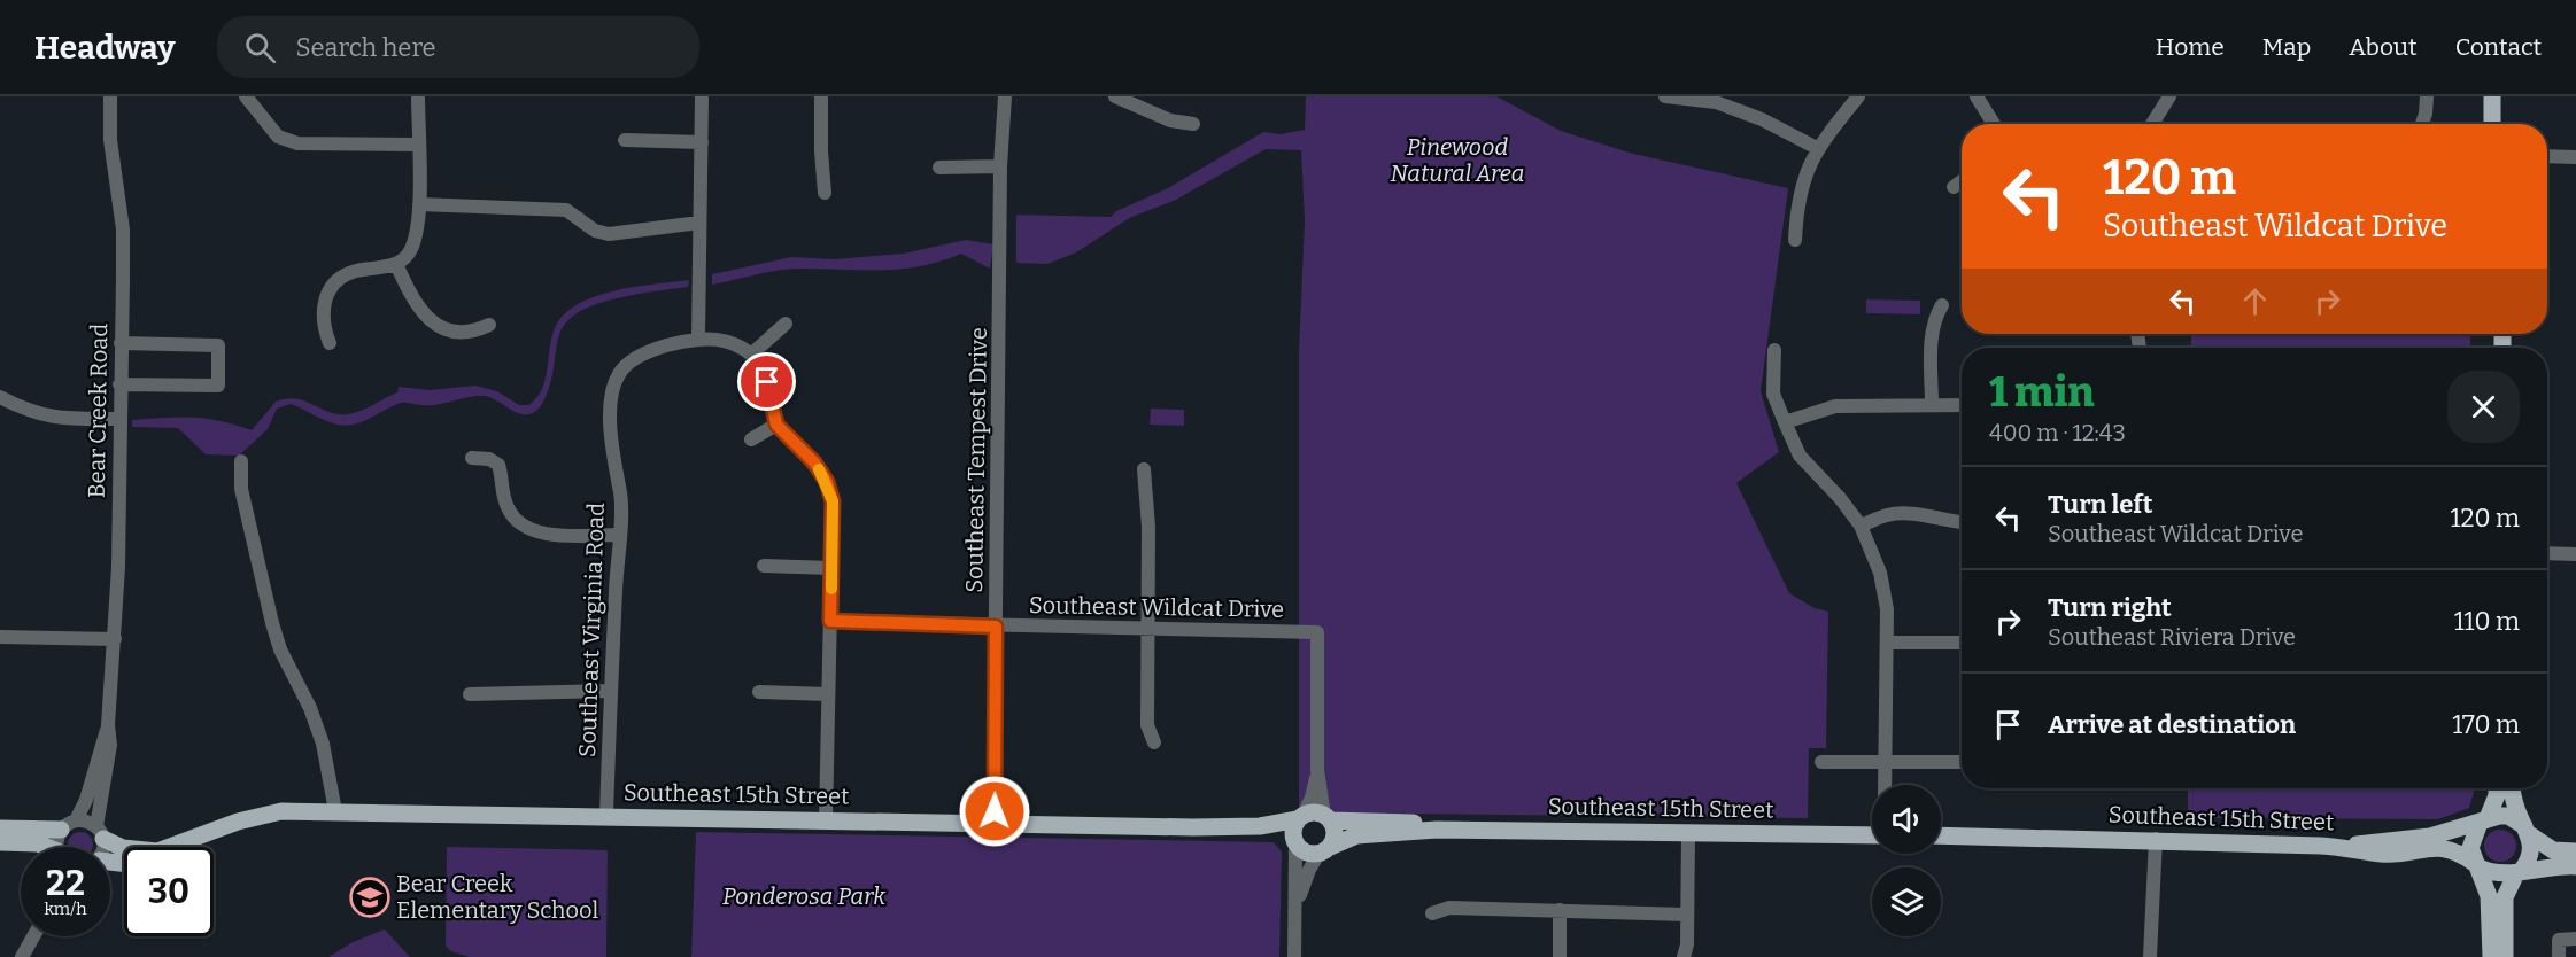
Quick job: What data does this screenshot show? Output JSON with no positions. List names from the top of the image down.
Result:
{
  "streets": {
    "main road": ["Southeast 15th Street"],
    "street": [
      "Bear Creek Road",
      "Southeast Tempest Drive",
      "Southeast Wildcat Drive",
      "Southeast Virginia Road"
    ]
  },
  "crossings": [
    ["Bear Creek Road", "Southeast 15th Street"],
    ["Southeast Tempest Drive", "Southeast Wildcat Drive"],
    ["Southeast Tempest Drive", "Southeast 15th Street"],
    ["Southeast Virginia Road", "Southeast 15th Street"]
  ],
  "parks": ["Pinewood Natural Area", "Ponderosa Park"],
  "places": {
    "school or university": ["Bear Creek Elementary School"]
  },
  "page": {
    "header": "Headway",
    "search": "Search here",
    "nav": [
      "Home",
      "Map",
      "About",
      "Contact"
    ],
    "turn": ["120 m", "Southeast Wildcat Drive"],
    "heading": ["1 min", "400 m · 12:43"],
    "list": [
      {
        "name": "Turn left",
        "note": "Southeast Wildcat Drive",
        "value": "120 m"
      },
      {
        "name": "Turn right",
        "note": "Southeast Riviera Drive",
        "value": "110 m"
      },
      {
        "name": "Arrive at destination",
        "value": "170 m"
      }
    ],
    "speed": "22 km/h",
    "limit": "30"
  }
}
